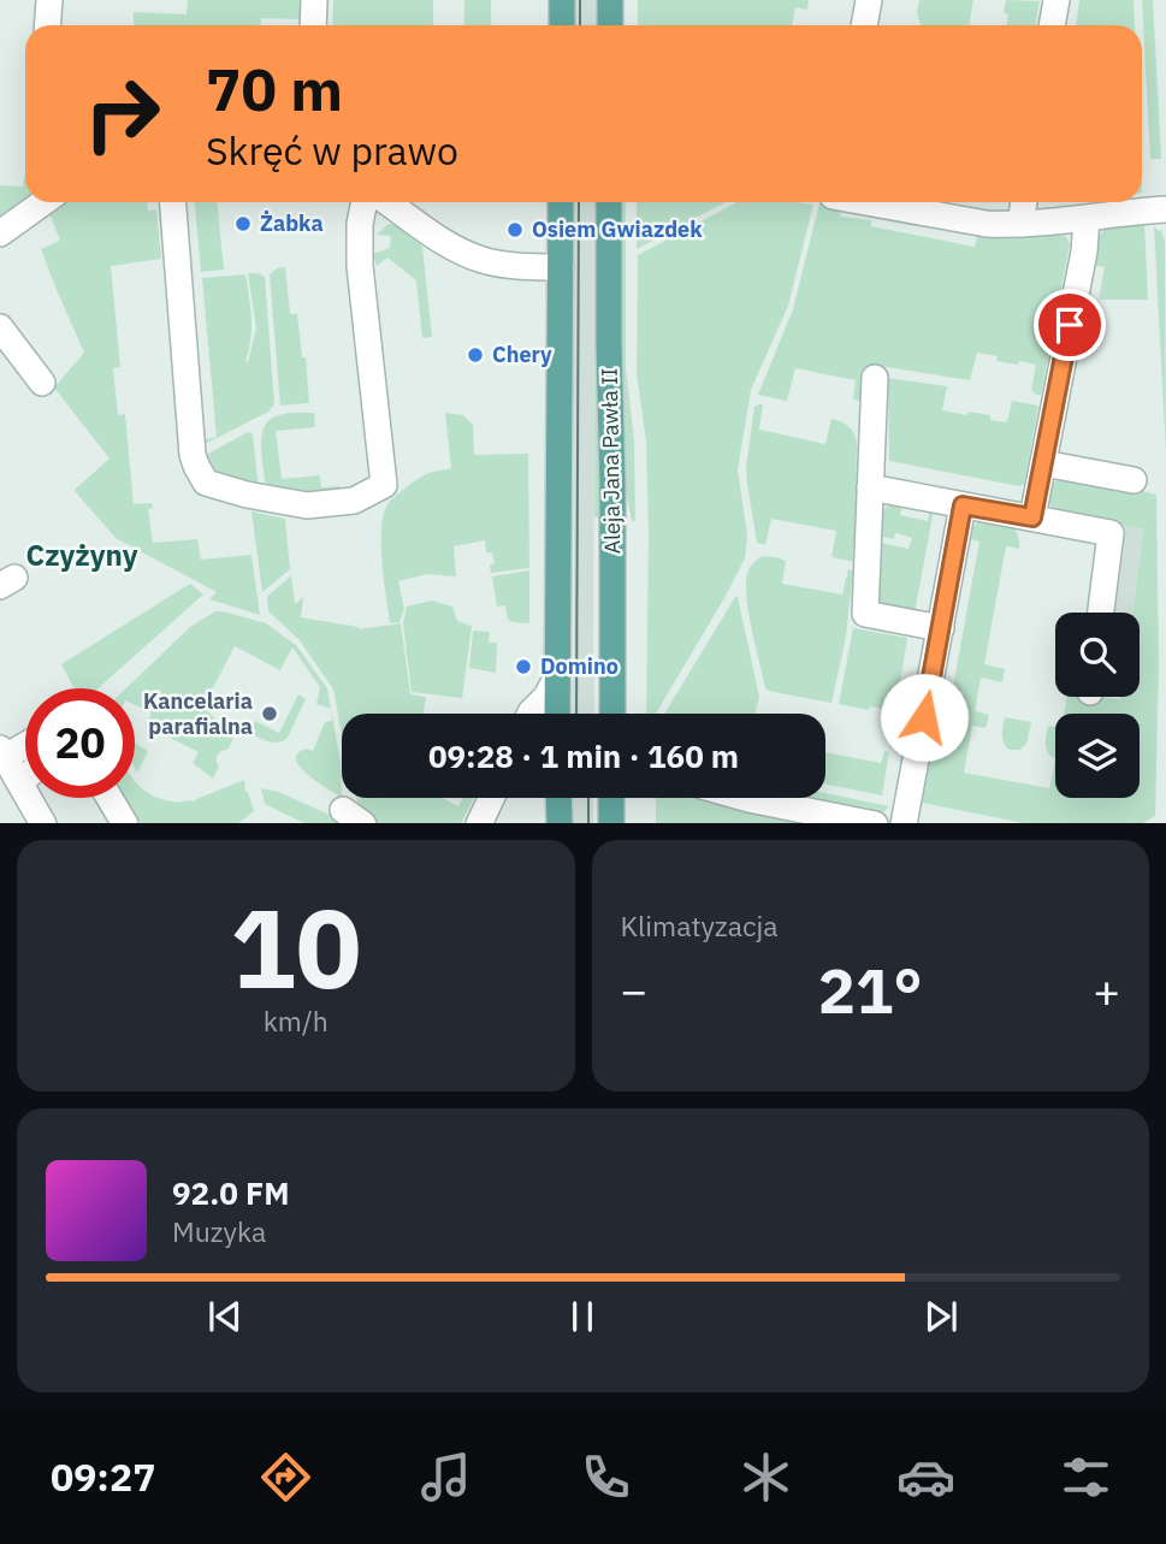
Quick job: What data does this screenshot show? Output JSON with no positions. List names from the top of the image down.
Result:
{
  "streets": {
    "main road": ["Aleja Jana Pawła II"]
  },
  "districts": ["Czyżyny"],
  "places": [
    "Żabka",
    "Osiem Gwiazdek",
    "Chery",
    "Domino",
    "Kancelaria parafialna"
  ],
  "page": {
    "turn": ["70 m", "Skręć w prawo"],
    "limit": "20",
    "trip": "09:28 · 1 min · 160 m",
    "tile": [
      ["10", "km/h"],
      "Klimatyzacja"
    ],
    "heat": ["−", "21°", "+"],
    "song": ["92.0 FM", "Muzyka"],
    "tabs": "09:27"
  }
}
